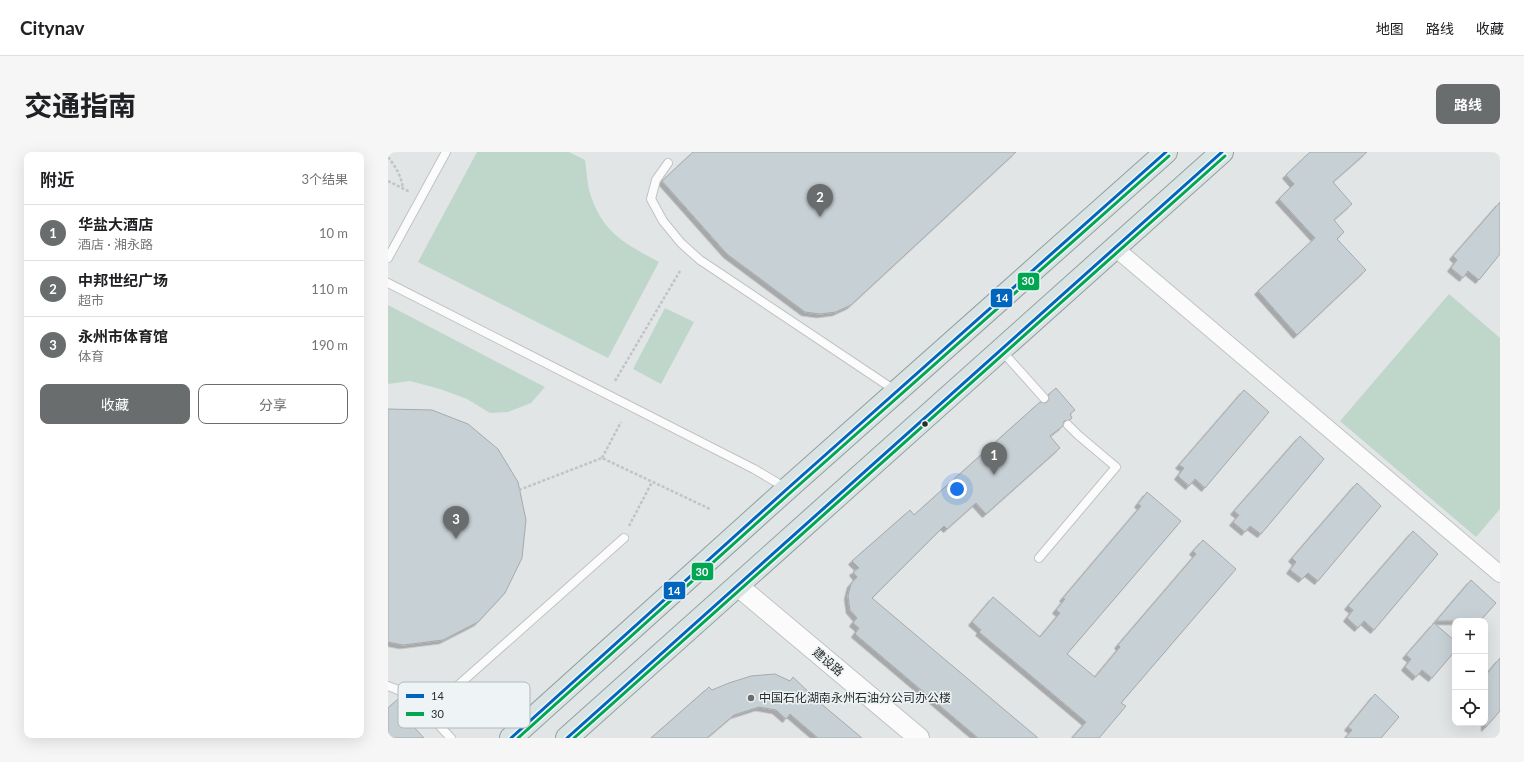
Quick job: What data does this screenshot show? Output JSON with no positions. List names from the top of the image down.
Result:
{
  "streets": {
    "street": ["建设路"]
  },
  "places": ["中国石化湖南永州石油分公司办公楼"],
  "lines": ["transit line 14", "transit line 30"],
  "legend": ["14", "30"],
  "page": {
    "header": "Citynav",
    "nav": ["地图", "路线", "收藏"],
    "title": "交通指南",
    "buttons": [
      "路线",
      ["收藏", "分享"]
    ],
    "heading": ["附近", "3个结果"],
    "pins": ["2", "1", "3"],
    "list": [
      {
        "mark": "1",
        "name": "华盐大酒店",
        "note": "酒店 · 湘永路",
        "value": "10 m"
      },
      {
        "mark": "2",
        "name": "中邦世纪广场",
        "note": "超市",
        "value": "110 m"
      },
      {
        "mark": "3",
        "name": "永州市体育馆",
        "note": "体育",
        "value": "190 m"
      }
    ],
    "map_buttons": ["+", "−"]
  }
}
